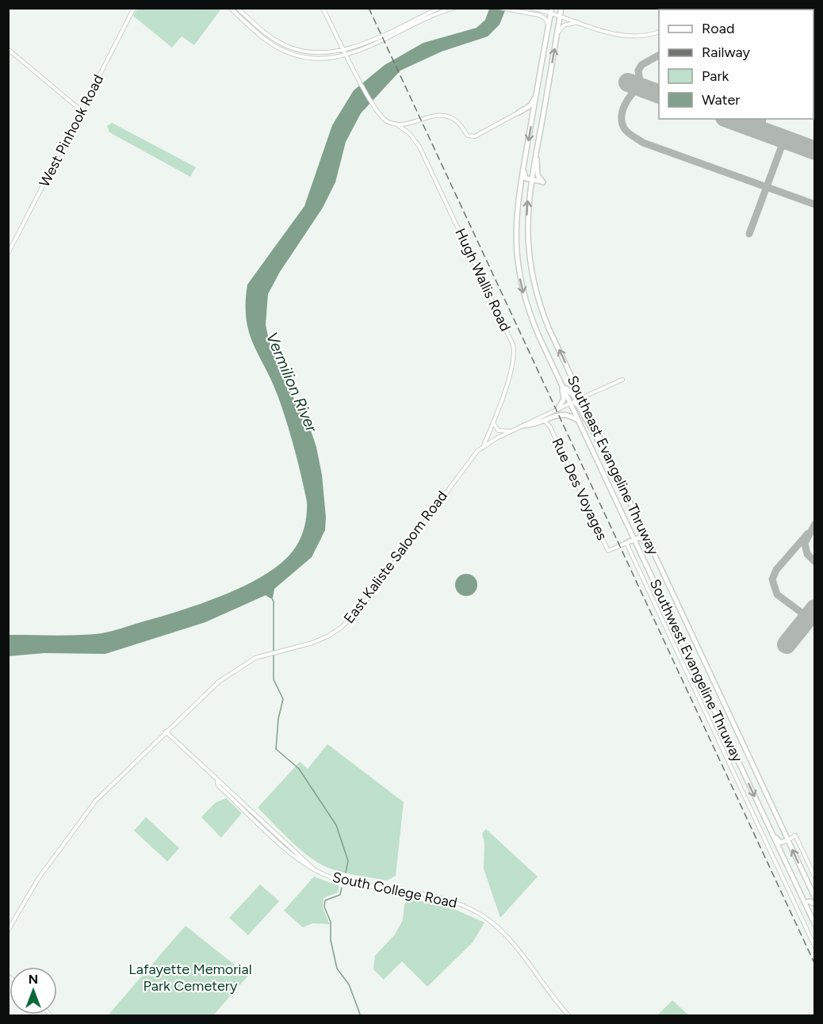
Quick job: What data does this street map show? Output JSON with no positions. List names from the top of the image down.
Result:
{
  "streets": {
    "highway": ["Southeast Evangeline Thruway", "Southwest Evangeline Thruway"],
    "main road": [
      "West Pinhook Road",
      "Hugh Wallis Road",
      "Rue Des Voyages",
      "East Kaliste Saloom Road",
      "South College Road"
    ]
  },
  "crossings": [
    ["Hugh Wallis Road", "East Kaliste Saloom Road"],
    ["Southeast Evangeline Thruway", "East Kaliste Saloom Road"],
    ["Southeast Evangeline Thruway", "Southwest Evangeline Thruway"],
    ["East Kaliste Saloom Road", "Southwest Evangeline Thruway"],
    ["East Kaliste Saloom Road", "South College Road"]
  ],
  "one_way": ["Southeast Evangeline Thruway", "Southwest Evangeline Thruway"],
  "water": ["Vermilion River"],
  "parks": ["Lafayette Memorial Park Cemetery"],
  "legend": [
    "Road",
    "Railway",
    "Park",
    "Water"
  ],
  "north": "top"
}
